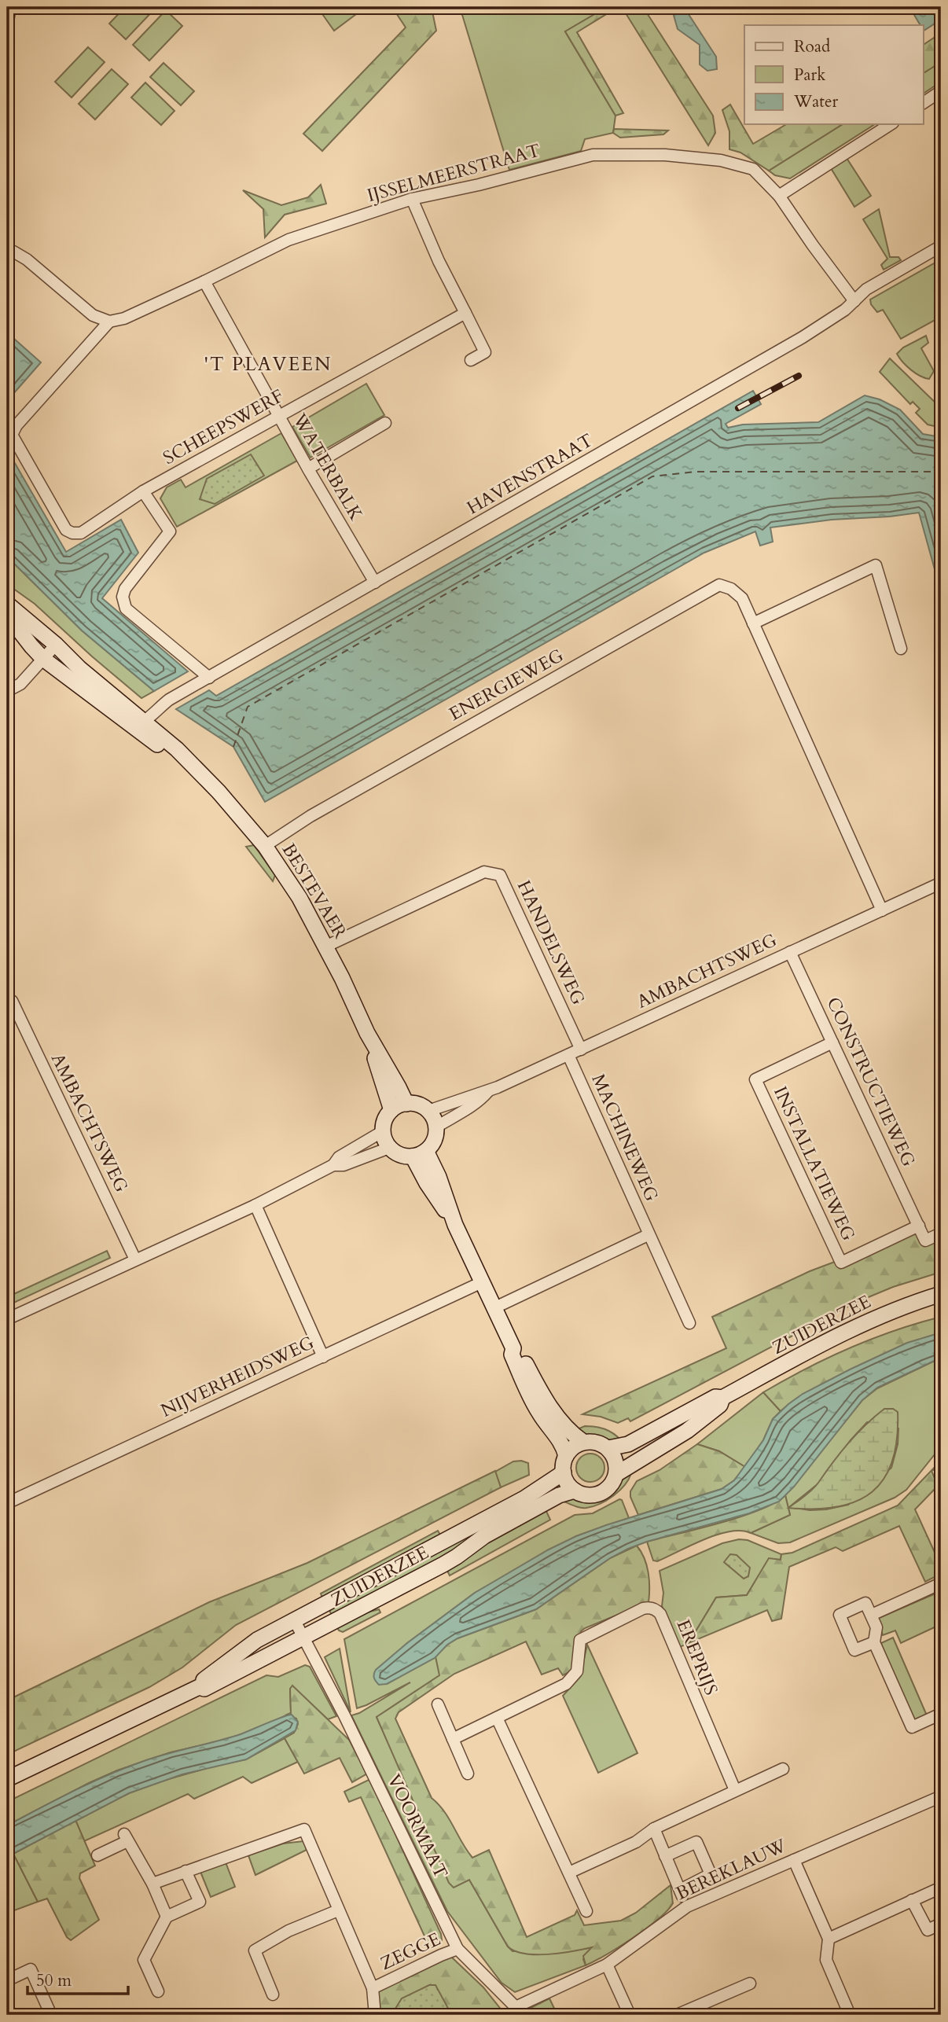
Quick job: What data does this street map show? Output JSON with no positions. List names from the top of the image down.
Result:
{
  "streets": {
    "street": [
      "IJSSELMEERSTRAAT",
      "SCHEEPSWERF",
      "WATERBALK",
      "HAVENSTRAAT",
      "ENERGIEWEG",
      "BESTEVAER",
      "HANDELSWEG",
      "AMBACHTSWEG",
      "CONSTRUCTIEWEG",
      "MACHINEWEG",
      "INSTALLATIEWEG",
      "ZUIDERZEE",
      "NIJVERHEIDSWEG",
      "EREPRIJS",
      "VOORMAAT",
      "BEREKLAUW",
      "ZEGGE"
    ]
  },
  "crossings": [
    ["IJSSELMEERSTRAAT", "SCHEEPSWERF"],
    ["IJSSELMEERSTRAAT", "WATERBALK"],
    ["IJSSELMEERSTRAAT", "HAVENSTRAAT"],
    ["SCHEEPSWERF", "WATERBALK"],
    ["WATERBALK", "HAVENSTRAAT"],
    ["HAVENSTRAAT", "BESTEVAER"],
    ["ENERGIEWEG", "BESTEVAER"],
    ["ENERGIEWEG", "AMBACHTSWEG"],
    ["BESTEVAER", "HANDELSWEG"],
    ["BESTEVAER", "AMBACHTSWEG"],
    ["HANDELSWEG", "AMBACHTSWEG"],
    ["AMBACHTSWEG", "CONSTRUCTIEWEG"],
    ["AMBACHTSWEG", "MACHINEWEG"],
    ["CONSTRUCTIEWEG", "INSTALLATIEWEG"],
    ["ZUIDERZEE", "VOORMAAT"],
    ["VOORMAAT", "BEREKLAUW"],
    ["VOORMAAT", "ZEGGE"]
  ],
  "districts": ["'T PLAVEEN"],
  "legend": ["Road", "Park", "Water"],
  "scale_bar": "50 m"
}
